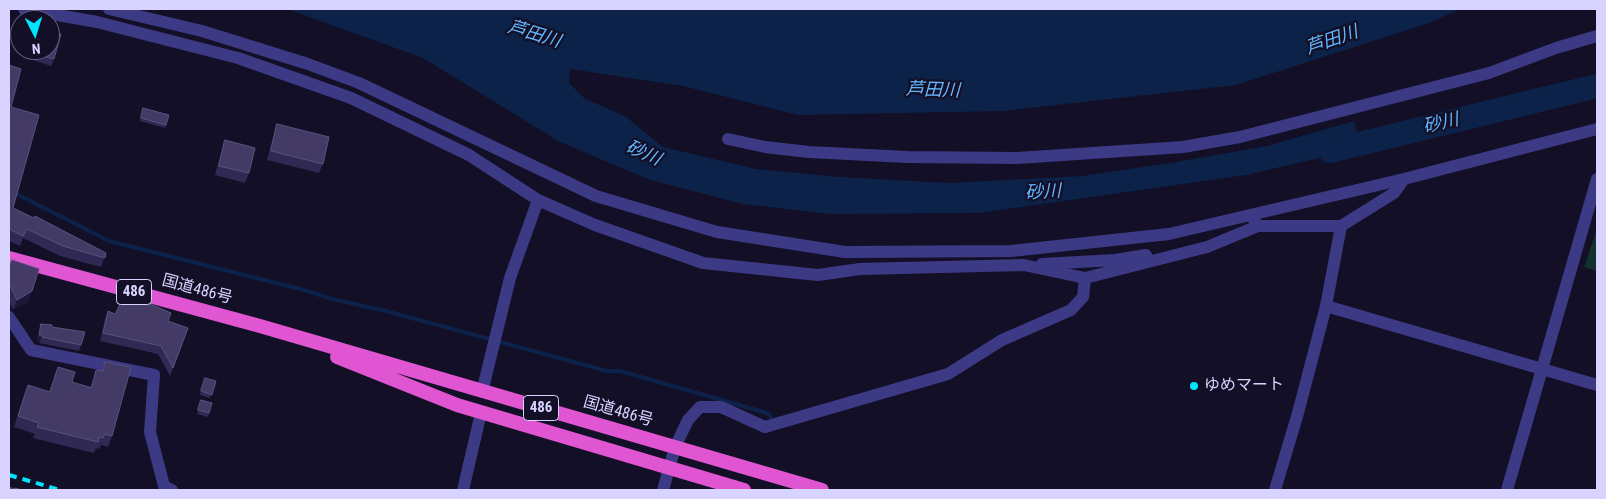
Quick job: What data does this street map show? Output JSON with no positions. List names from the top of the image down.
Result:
{
  "streets": {
    "highway": ["国道486号", "486"]
  },
  "water": ["芦田川", "砂川"],
  "places": ["ゆめマート"],
  "north": "bottom"
}
